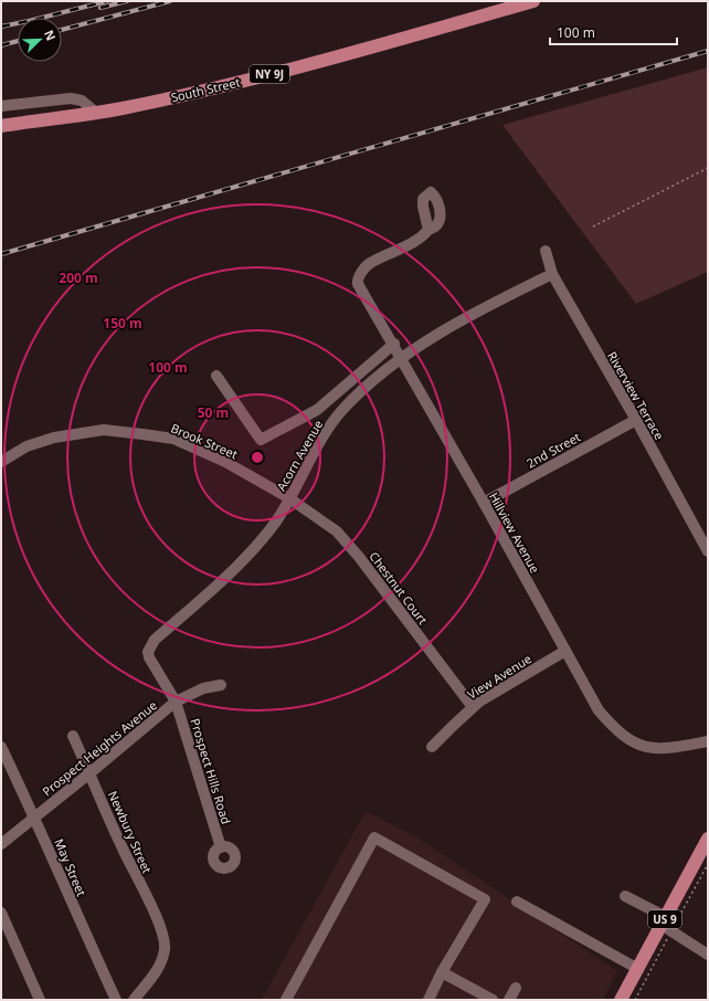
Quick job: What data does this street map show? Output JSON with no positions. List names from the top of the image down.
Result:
{
  "streets": {
    "main road": ["NY 9J", "South Street", "US 9"],
    "street": [
      "Riverview Terrace",
      "Brook Street",
      "2nd Street",
      "Acorn Avenue",
      "Hillview Avenue",
      "Chestnut Court",
      "View Avenue",
      "Prospect Heights Avenue",
      "Prospect Hills Road",
      "Newbury Street",
      "May Street"
    ]
  },
  "crossings": [
    ["Riverview Terrace", "2nd Street"],
    ["Riverview Terrace", "Acorn Avenue"],
    ["Brook Street", "Acorn Avenue"],
    ["Brook Street", "Chestnut Court"],
    ["2nd Street", "Hillview Avenue"],
    ["Acorn Avenue", "Hillview Avenue"],
    ["Acorn Avenue", "Chestnut Court"],
    ["Acorn Avenue", "Prospect Heights Avenue"],
    ["Acorn Avenue", "Prospect Hills Road"],
    ["Hillview Avenue", "View Avenue"],
    ["Chestnut Court", "View Avenue"],
    ["Prospect Heights Avenue", "Prospect Hills Road"],
    ["Prospect Heights Avenue", "Newbury Street"],
    ["Prospect Heights Avenue", "May Street"]
  ],
  "scale_bar": "100 m",
  "north": "top right",
  "rings": [
    "200 m",
    "150 m",
    "100 m",
    "50 m"
  ]
}
